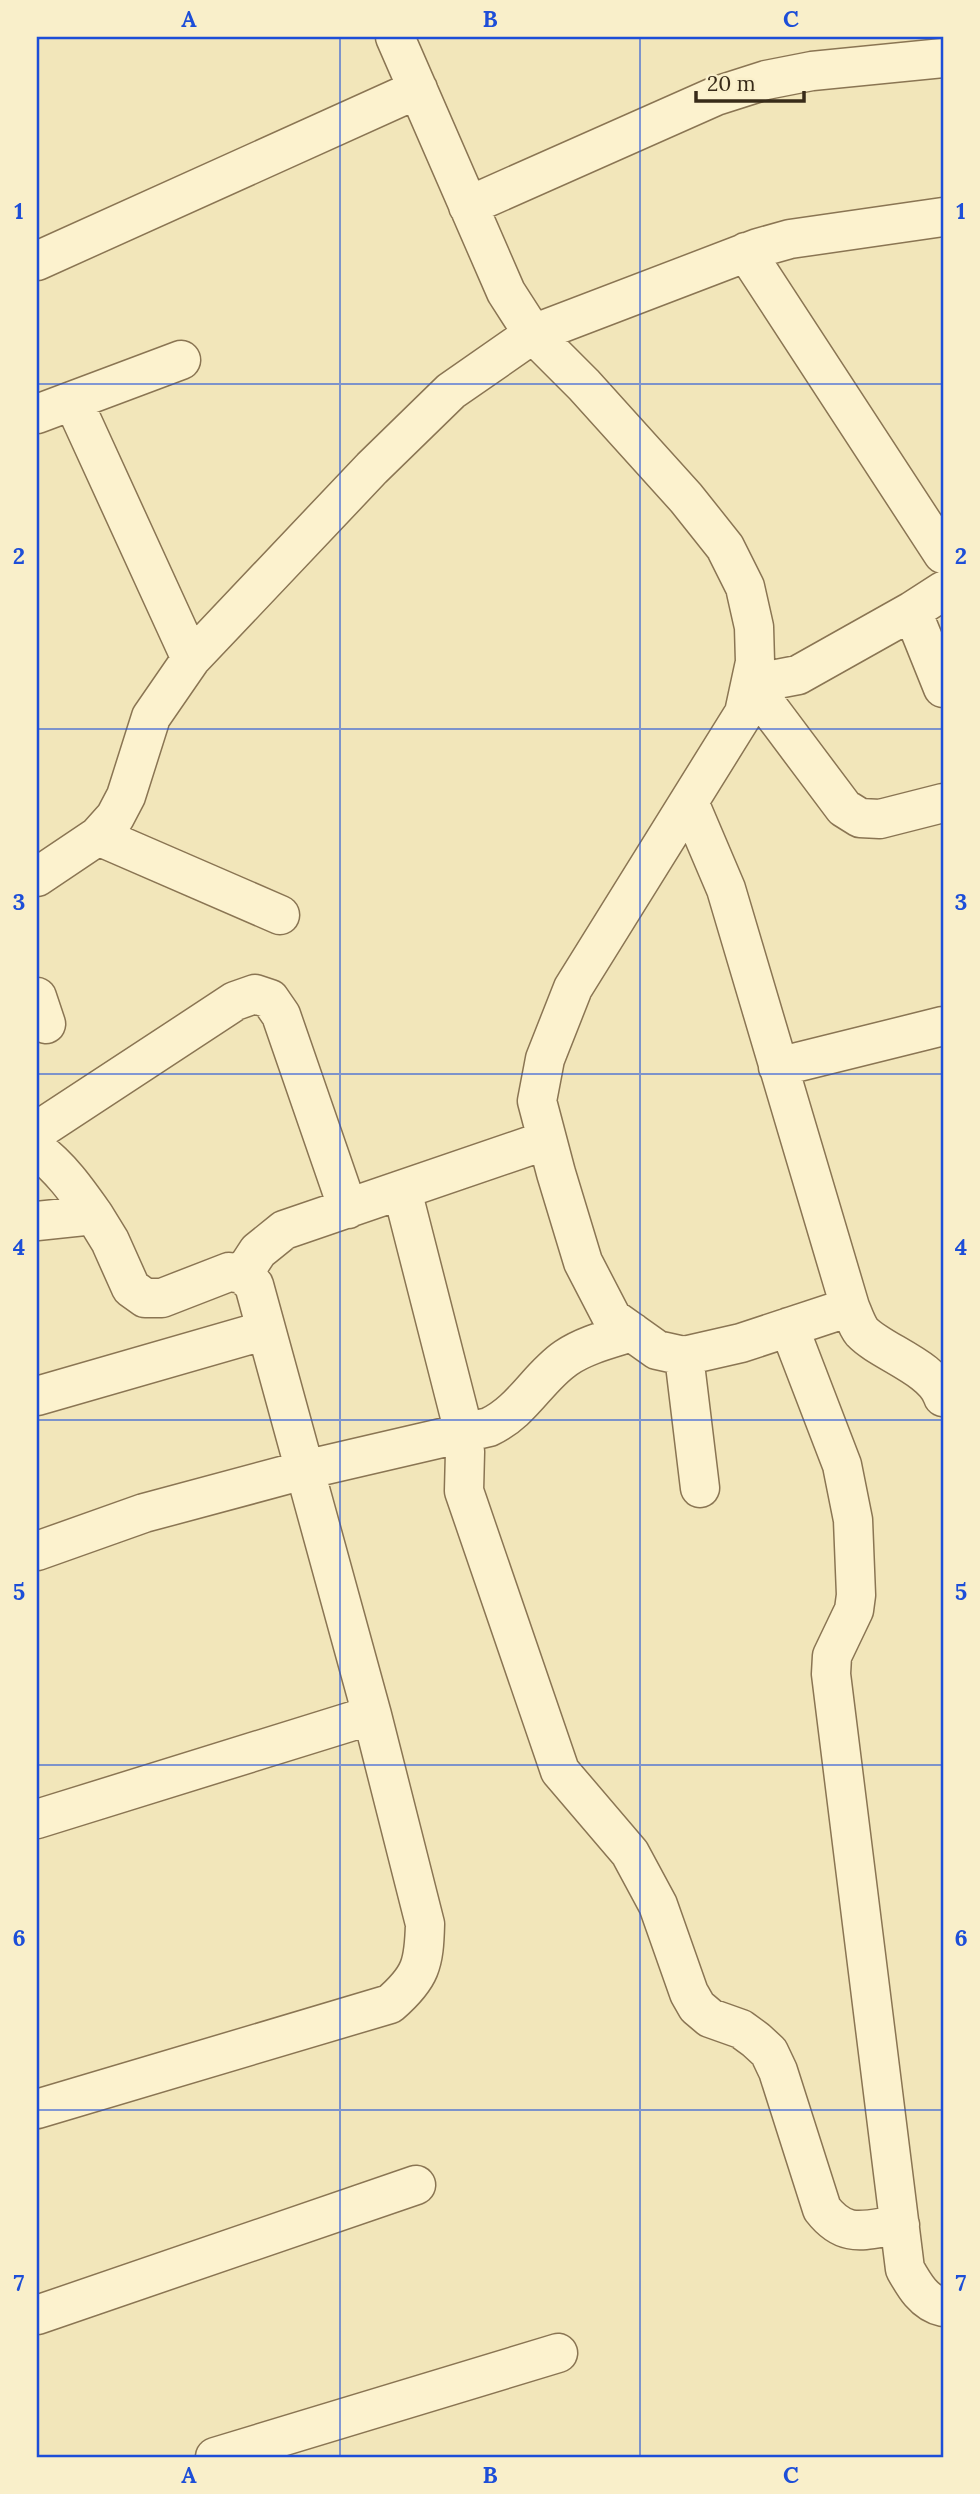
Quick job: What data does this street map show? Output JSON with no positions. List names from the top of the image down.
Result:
{
  "scale_bar": "20 m",
  "grid": {
    "columns": ["A", "B", "C"],
    "rows": [
      "1",
      "2",
      "3",
      "4",
      "5",
      "6",
      "7"
    ]
  }
}
